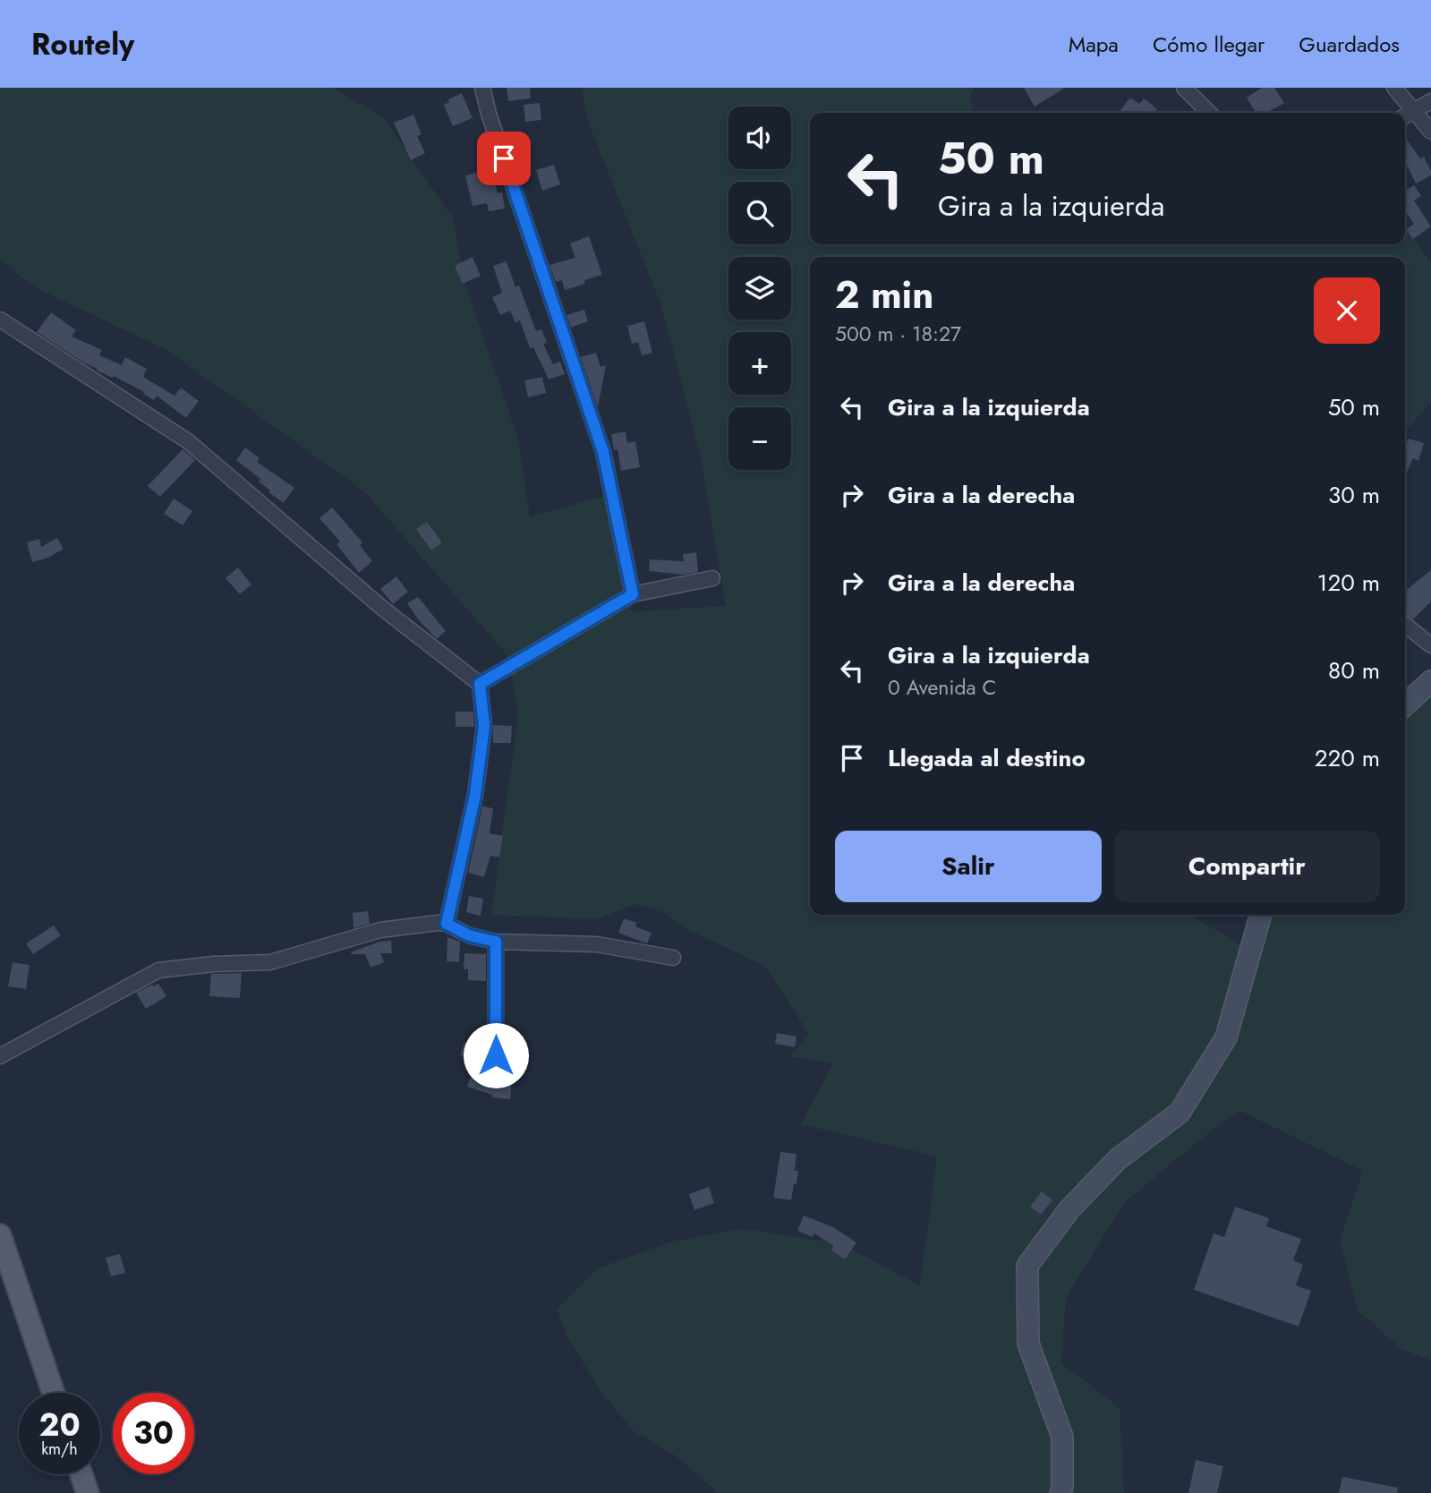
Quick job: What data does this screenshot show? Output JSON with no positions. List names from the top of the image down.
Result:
{
  "page": {
    "header": "Routely",
    "nav": ["Mapa", "Cómo llegar", "Guardados"],
    "map_buttons": ["+", "−"],
    "turn": ["50 m", "Gira a la izquierda"],
    "heading": ["2 min", "500 m · 18:27"],
    "list": [
      {
        "name": "Gira a la izquierda",
        "value": "50 m"
      },
      {
        "name": "Gira a la derecha",
        "value": "30 m"
      },
      {
        "name": "Gira a la derecha",
        "value": "120 m"
      },
      {
        "name": "Gira a la izquierda",
        "note": "0 Avenida C",
        "value": "80 m"
      },
      {
        "name": "Llegada al destino",
        "value": "220 m"
      }
    ],
    "buttons": ["Salir", "Compartir"],
    "speed": "20 km/h",
    "limit": "30"
  }
}
